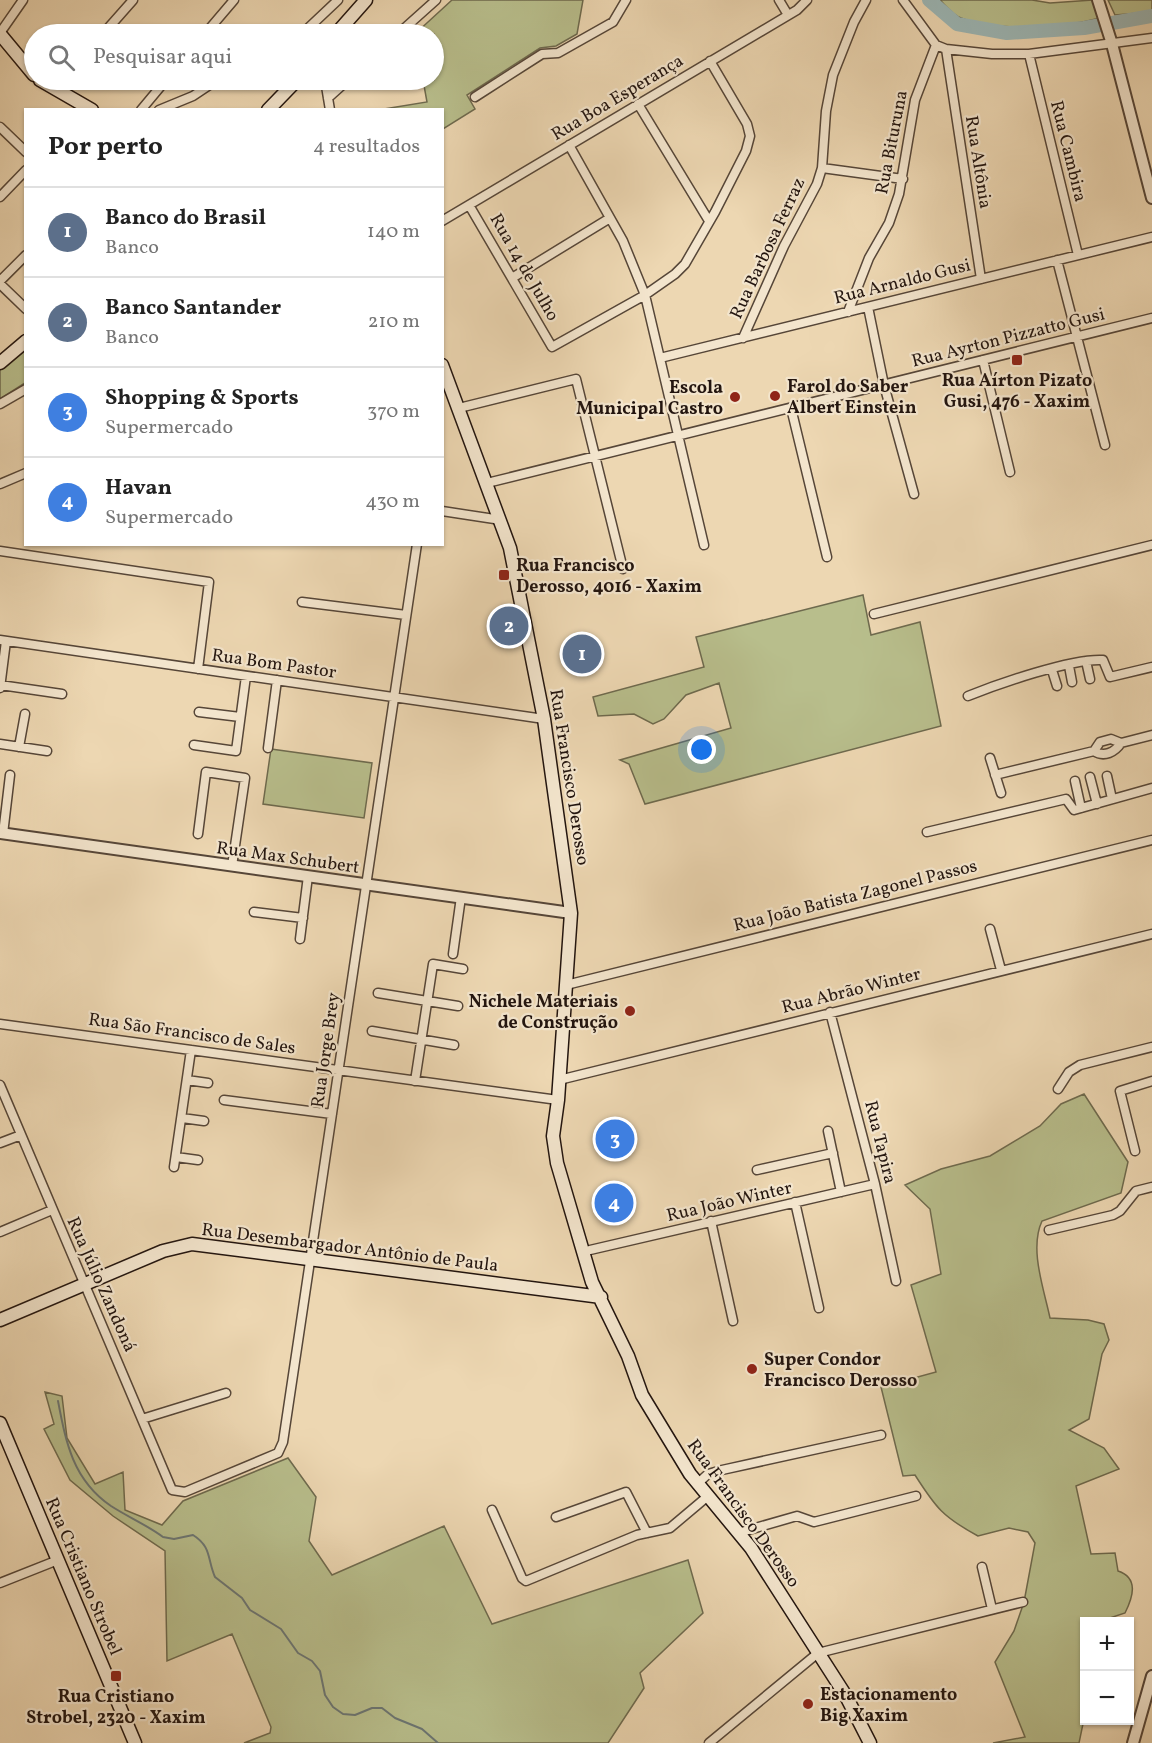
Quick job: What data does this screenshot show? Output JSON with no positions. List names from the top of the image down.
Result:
{
  "streets": {
    "main road": ["Rua Francisco Derosso", "Rua Desembargador Antônio de Paula", "Rua Cristiano Strobel"],
    "street": [
      "Rua Boa Esperança",
      "Rua Bituruna",
      "Rua Cambira",
      "Rua Altônia",
      "Rua Barbosa Ferraz",
      "Rua 14 de Julho",
      "Rua Arnaldo Gusi",
      "Rua Ayrton Pizzatto Gusi",
      "Rua Bom Pastor",
      "Rua Max Schubert",
      "Rua João Batista Zagonel Passos",
      "Rua Abrão Winter",
      "Rua São Francisco de Sales",
      "Rua Jorge Brey",
      "Rua Tapira",
      "Rua João Winter",
      "Rua Júlio Zandoná"
    ]
  },
  "crossings": [
    ["Rua Boa Esperança", "Rua 14 de Julho"],
    ["Rua Bituruna", "Rua Arnaldo Gusi"],
    ["Rua Cambira", "Rua Arnaldo Gusi"],
    ["Rua Altônia", "Rua Arnaldo Gusi"],
    ["Rua Barbosa Ferraz", "Rua Arnaldo Gusi"],
    ["Rua Ayrton Pizzatto Gusi", "Rua Francisco Derosso"],
    ["Rua Bom Pastor", "Rua Francisco Derosso"],
    ["Rua Bom Pastor", "Rua Jorge Brey"],
    ["Rua Francisco Derosso", "Rua Max Schubert"],
    ["Rua Francisco Derosso", "Rua João Batista Zagonel Passos"],
    ["Rua Francisco Derosso", "Rua Abrão Winter"],
    ["Rua Francisco Derosso", "Rua São Francisco de Sales"],
    ["Rua Francisco Derosso", "Rua João Winter"],
    ["Rua Francisco Derosso", "Rua Desembargador Antônio de Paula"],
    ["Rua Max Schubert", "Rua Jorge Brey"],
    ["Rua Abrão Winter", "Rua Tapira"],
    ["Rua São Francisco de Sales", "Rua Jorge Brey"],
    ["Rua Jorge Brey", "Rua Desembargador Antônio de Paula"],
    ["Rua Jorge Brey", "Rua Júlio Zandoná"],
    ["Rua Tapira", "Rua João Winter"],
    ["Rua Desembargador Antônio de Paula", "Rua Júlio Zandoná"]
  ],
  "places": {
    "transit": ["Rua Aírton Pizato Gusi, 476 - Xaxim", "Rua Francisco Derosso, 4016 - Xaxim", "Rua Cristiano Strobel, 2320 - Xaxim"],
    "other": [
      "Farol do Saber Albert Einstein",
      "Escola Municipal Castro",
      "Nichele Materiais de Construção",
      "Super Condor Francisco Derosso",
      "Estacionamento Big Xaxim"
    ]
  },
  "page": {
    "search": "Pesquisar aqui",
    "heading": ["Por perto", "4 resultados"],
    "list": [
      {
        "mark": "1",
        "name": "Banco do Brasil",
        "note": "Banco",
        "value": "140 m"
      },
      {
        "mark": "2",
        "name": "Banco Santander",
        "note": "Banco",
        "value": "210 m"
      },
      {
        "mark": "3",
        "name": "Shopping & Sports",
        "note": "Supermercado",
        "value": "370 m"
      },
      {
        "mark": "4",
        "name": "Havan",
        "note": "Supermercado",
        "value": "430 m"
      }
    ],
    "pins": [
      "2",
      "1",
      "3",
      "4"
    ],
    "map_buttons": ["+", "−"]
  }
}
